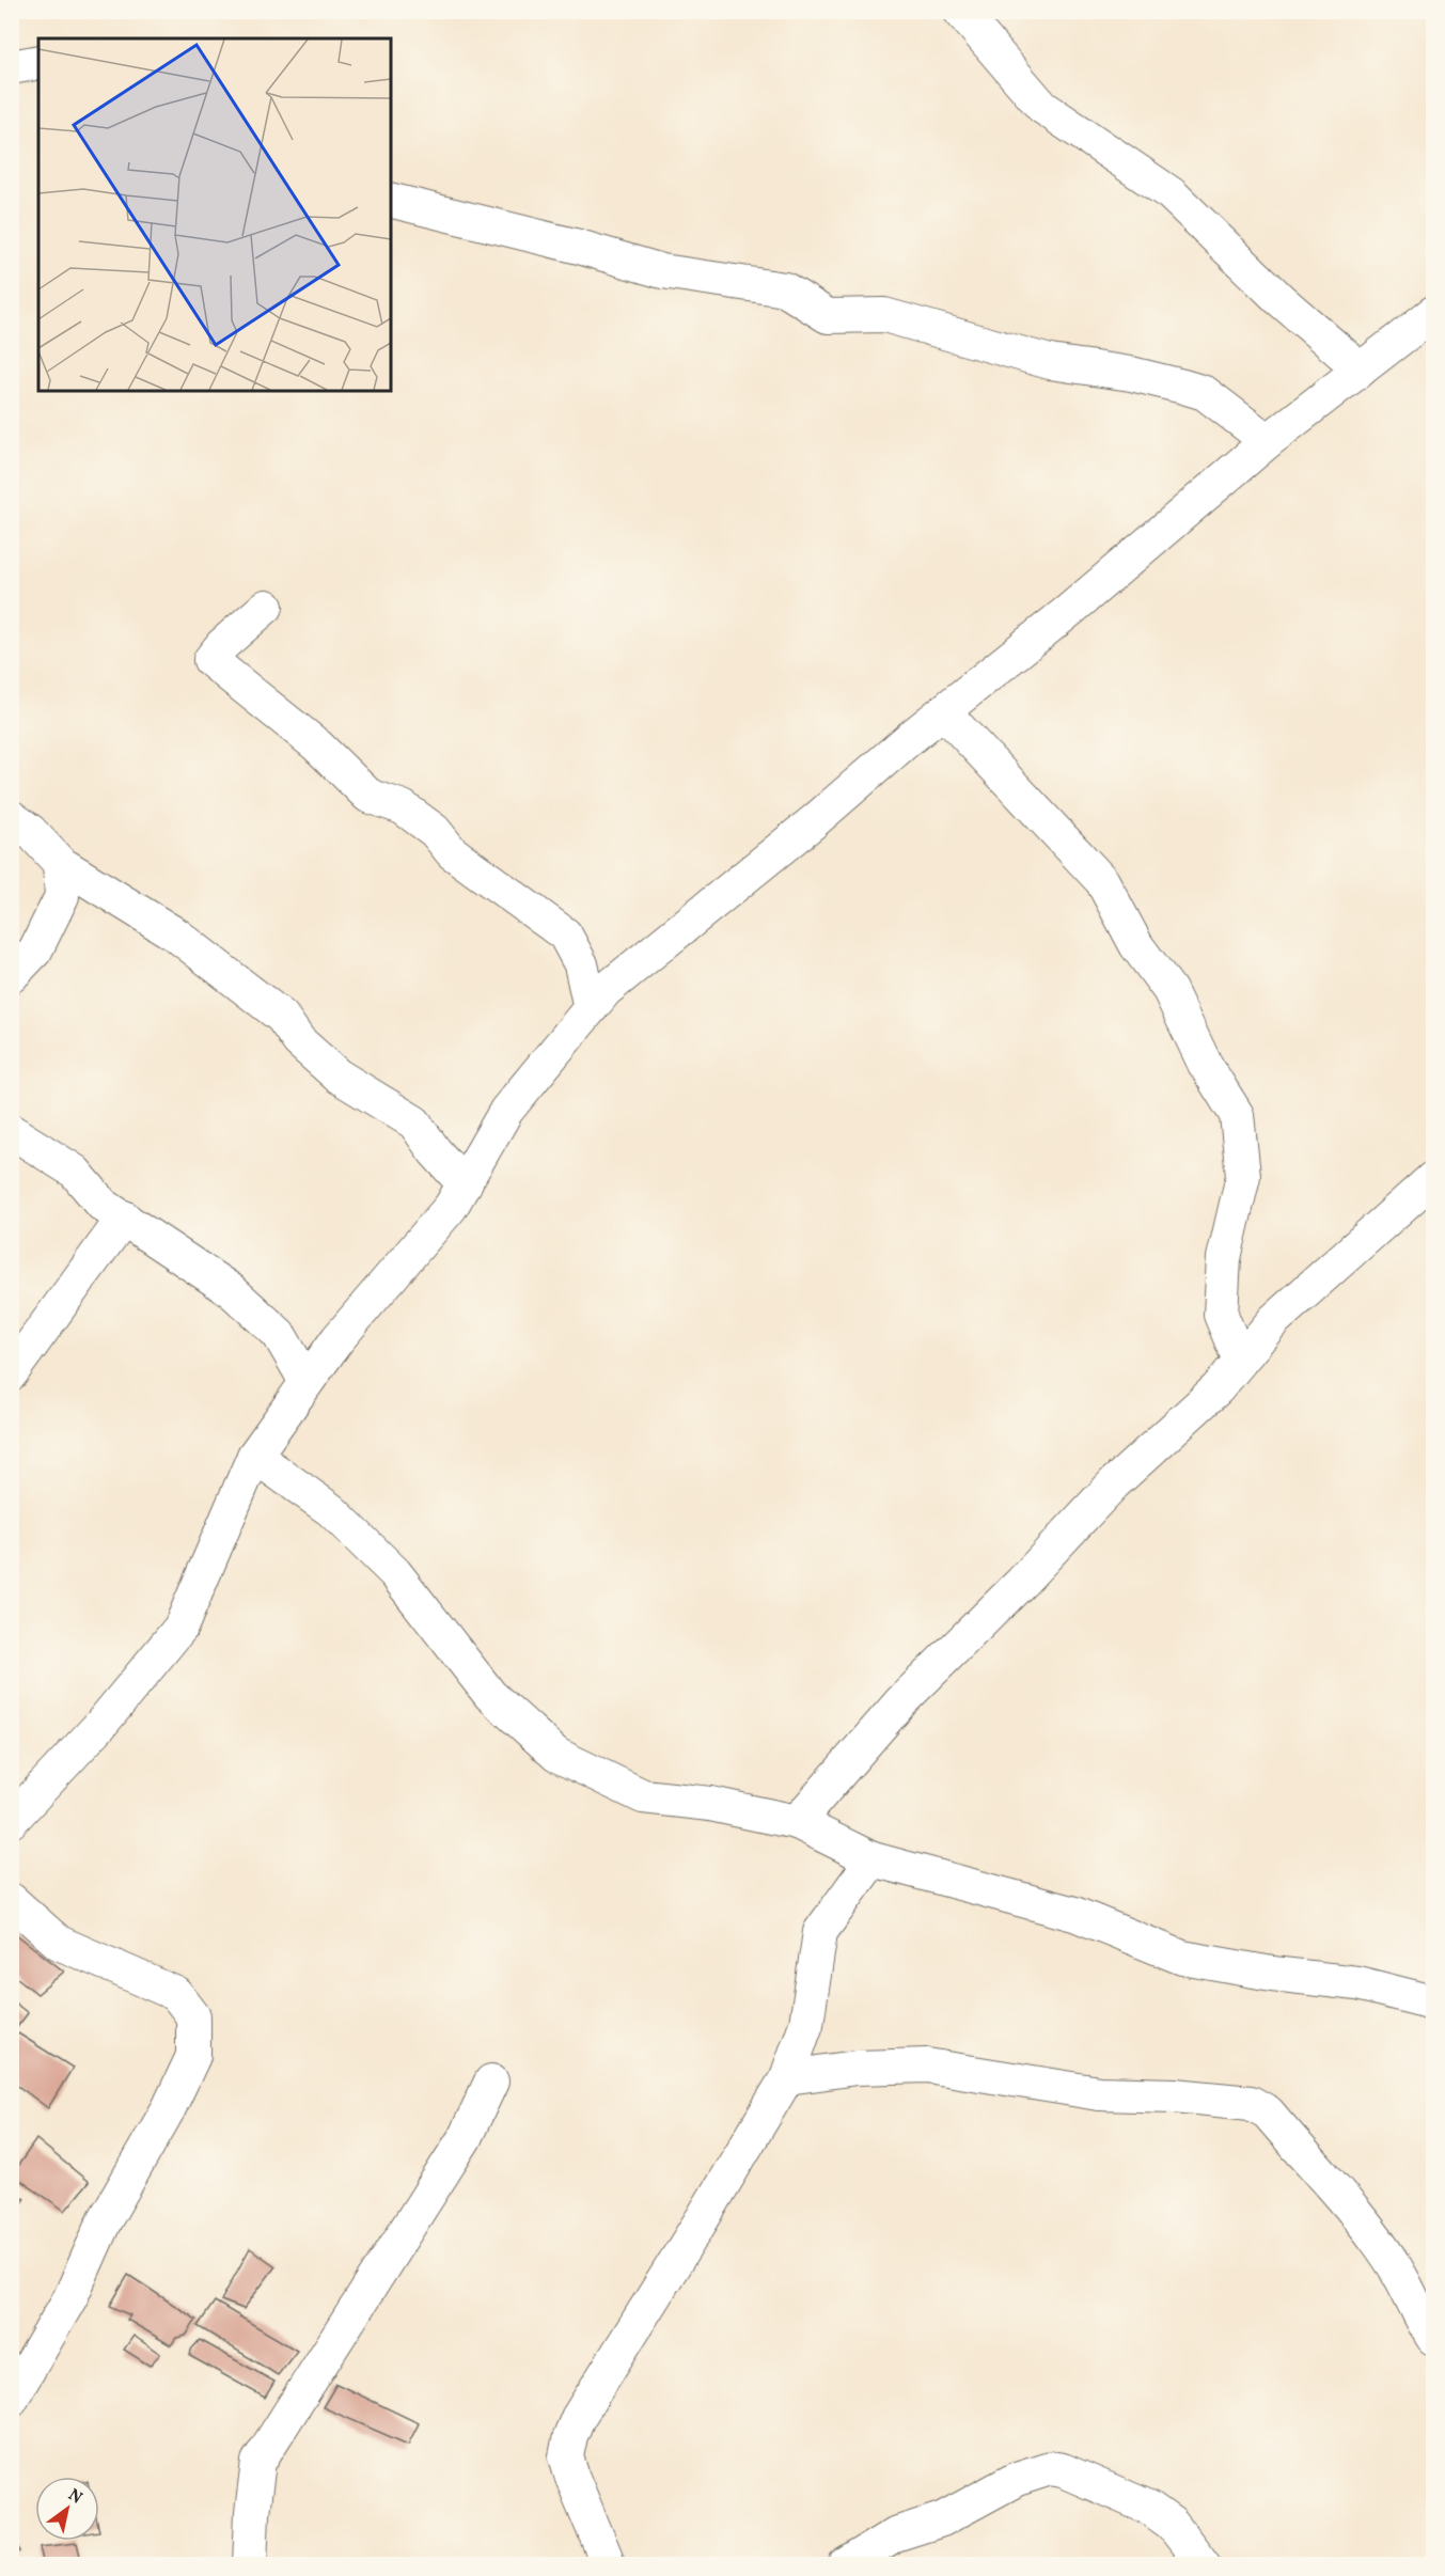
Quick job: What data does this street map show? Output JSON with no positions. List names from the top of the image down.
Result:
{
  "north": "top right"
}
